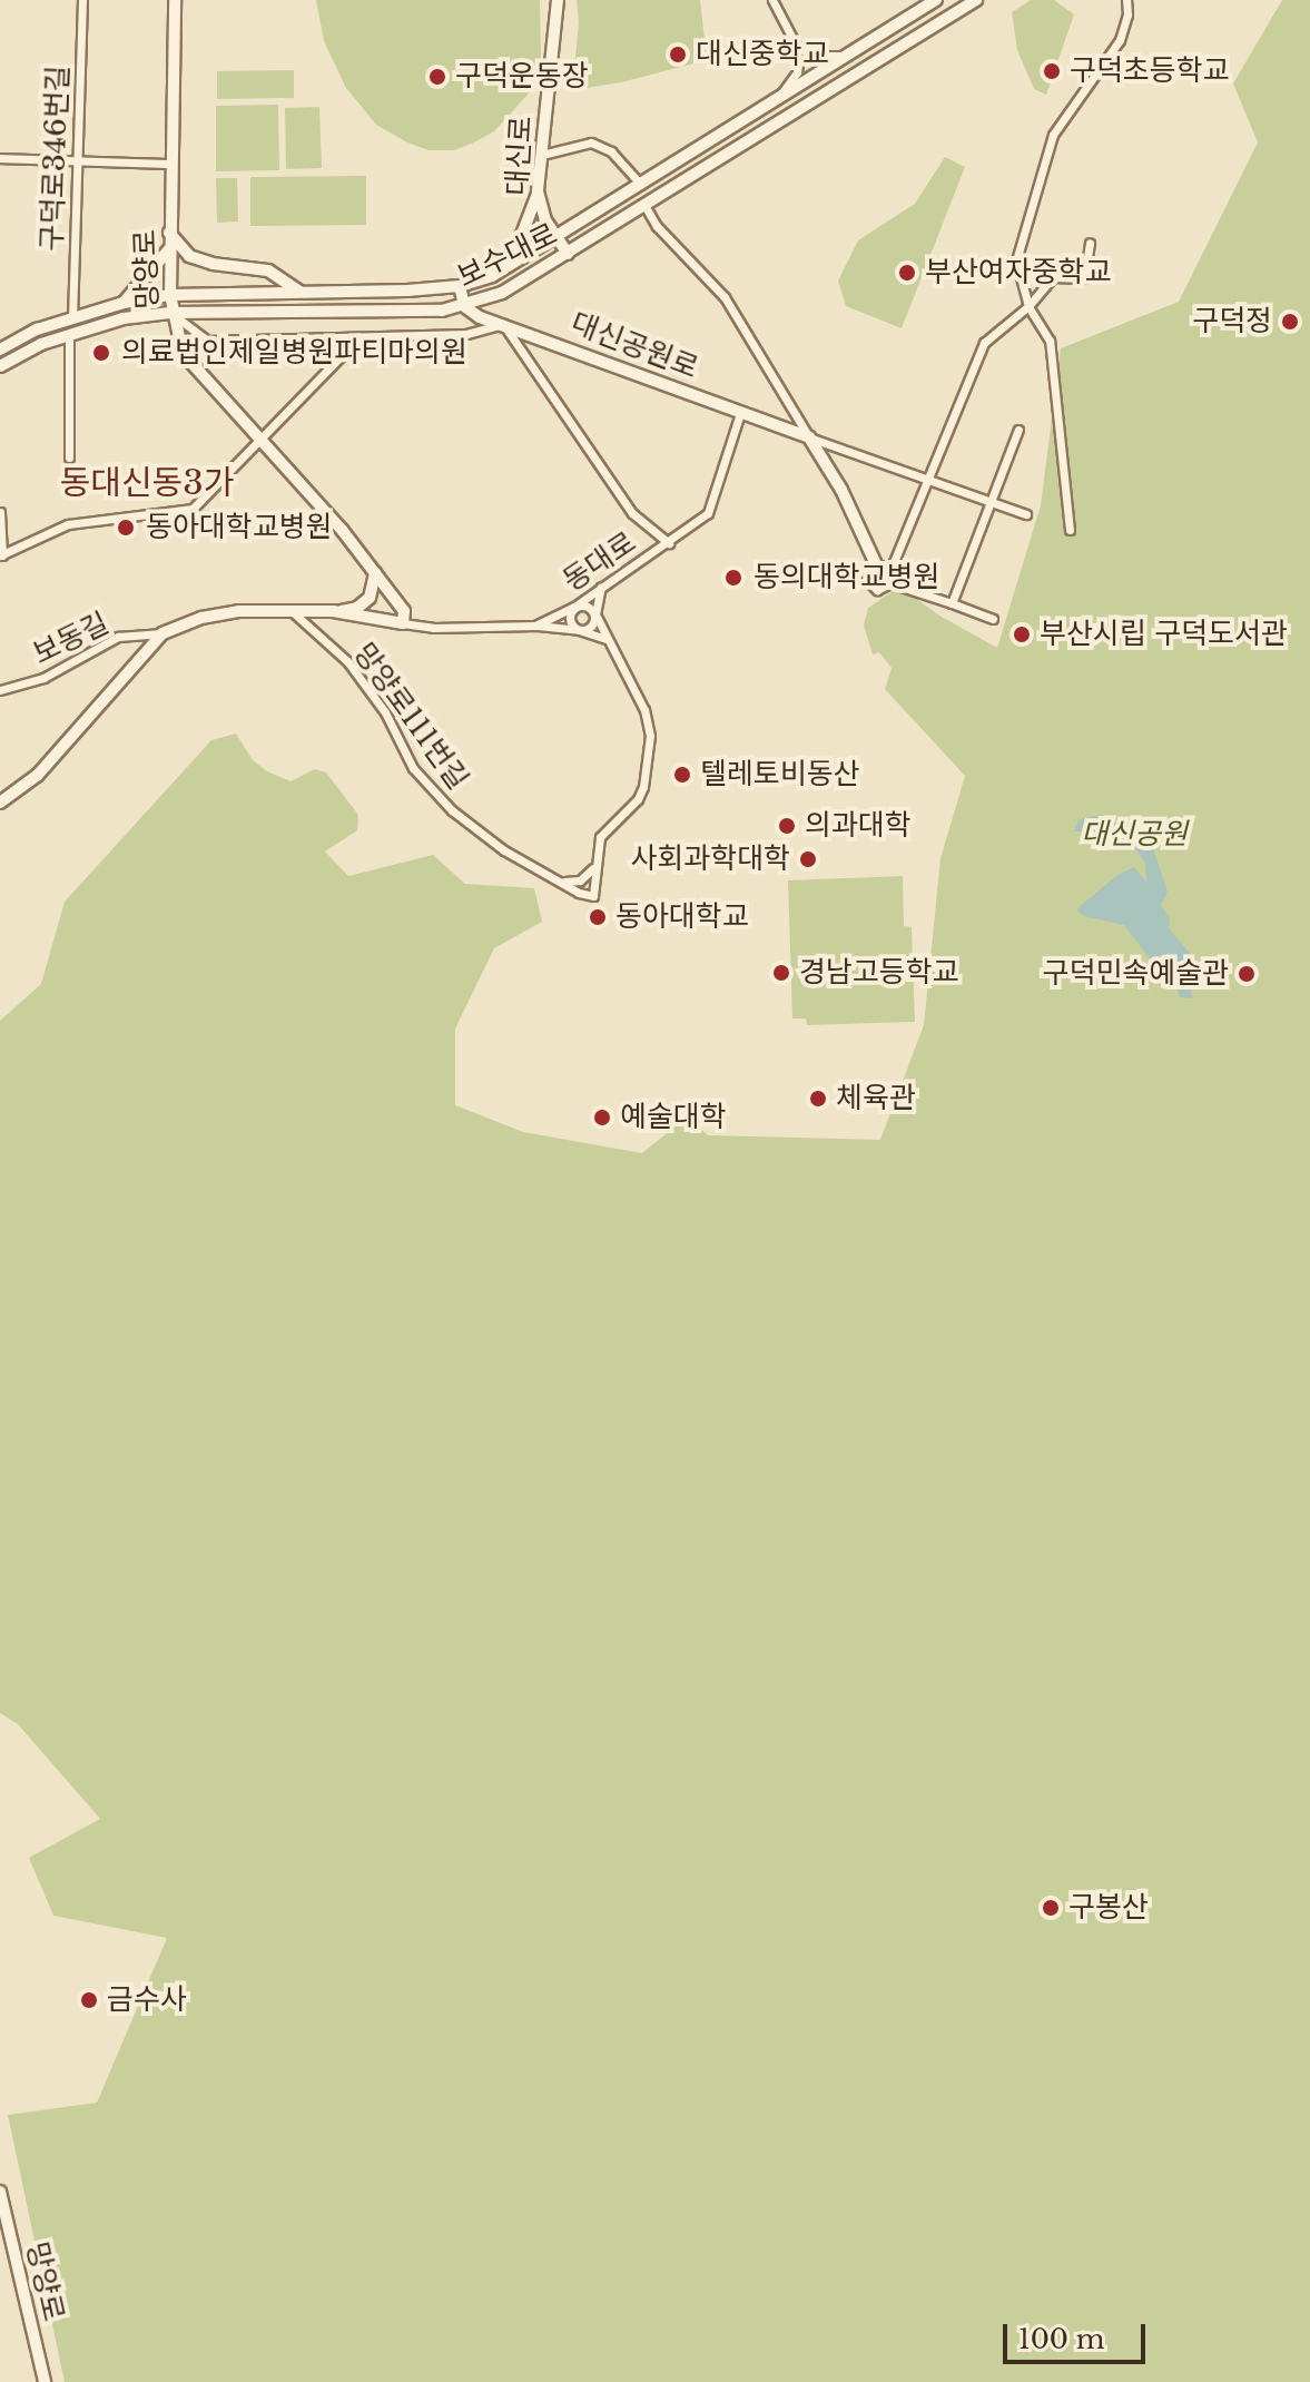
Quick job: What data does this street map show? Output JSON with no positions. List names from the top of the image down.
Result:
{
  "streets": {
    "main road": [
      "대신로",
      "보수대로",
      "망양로",
      "대신공원로"
    ],
    "street": [
      "구덕로346번길",
      "동대로",
      "보동길",
      "망양로111번길"
    ]
  },
  "crossings": [
    ["대신로", "보수대로"],
    ["구덕로346번길", "보수대로"],
    ["보수대로", "망양로"],
    ["보수대로", "대신공원로"],
    ["망양로", "동대로"],
    ["대신공원로", "동대로"]
  ],
  "districts": ["동대신동3가"],
  "parks": ["대신공원"],
  "places": [
    "대신중학교",
    "구덕초등학교",
    "구덕운동장",
    "부산여자중학교",
    "구덕정",
    "의료법인제일병원파티마의원",
    "동아대학교병원",
    "동의대학교병원",
    "부산시립 구덕도서관",
    "텔레토비동산",
    "의과대학",
    "사회과학대학",
    "동아대학교",
    "경남고등학교",
    "구덕민속예술관",
    "체육관",
    "예술대학",
    "구봉산",
    "금수사"
  ],
  "scale_bar": "100 m"
}
